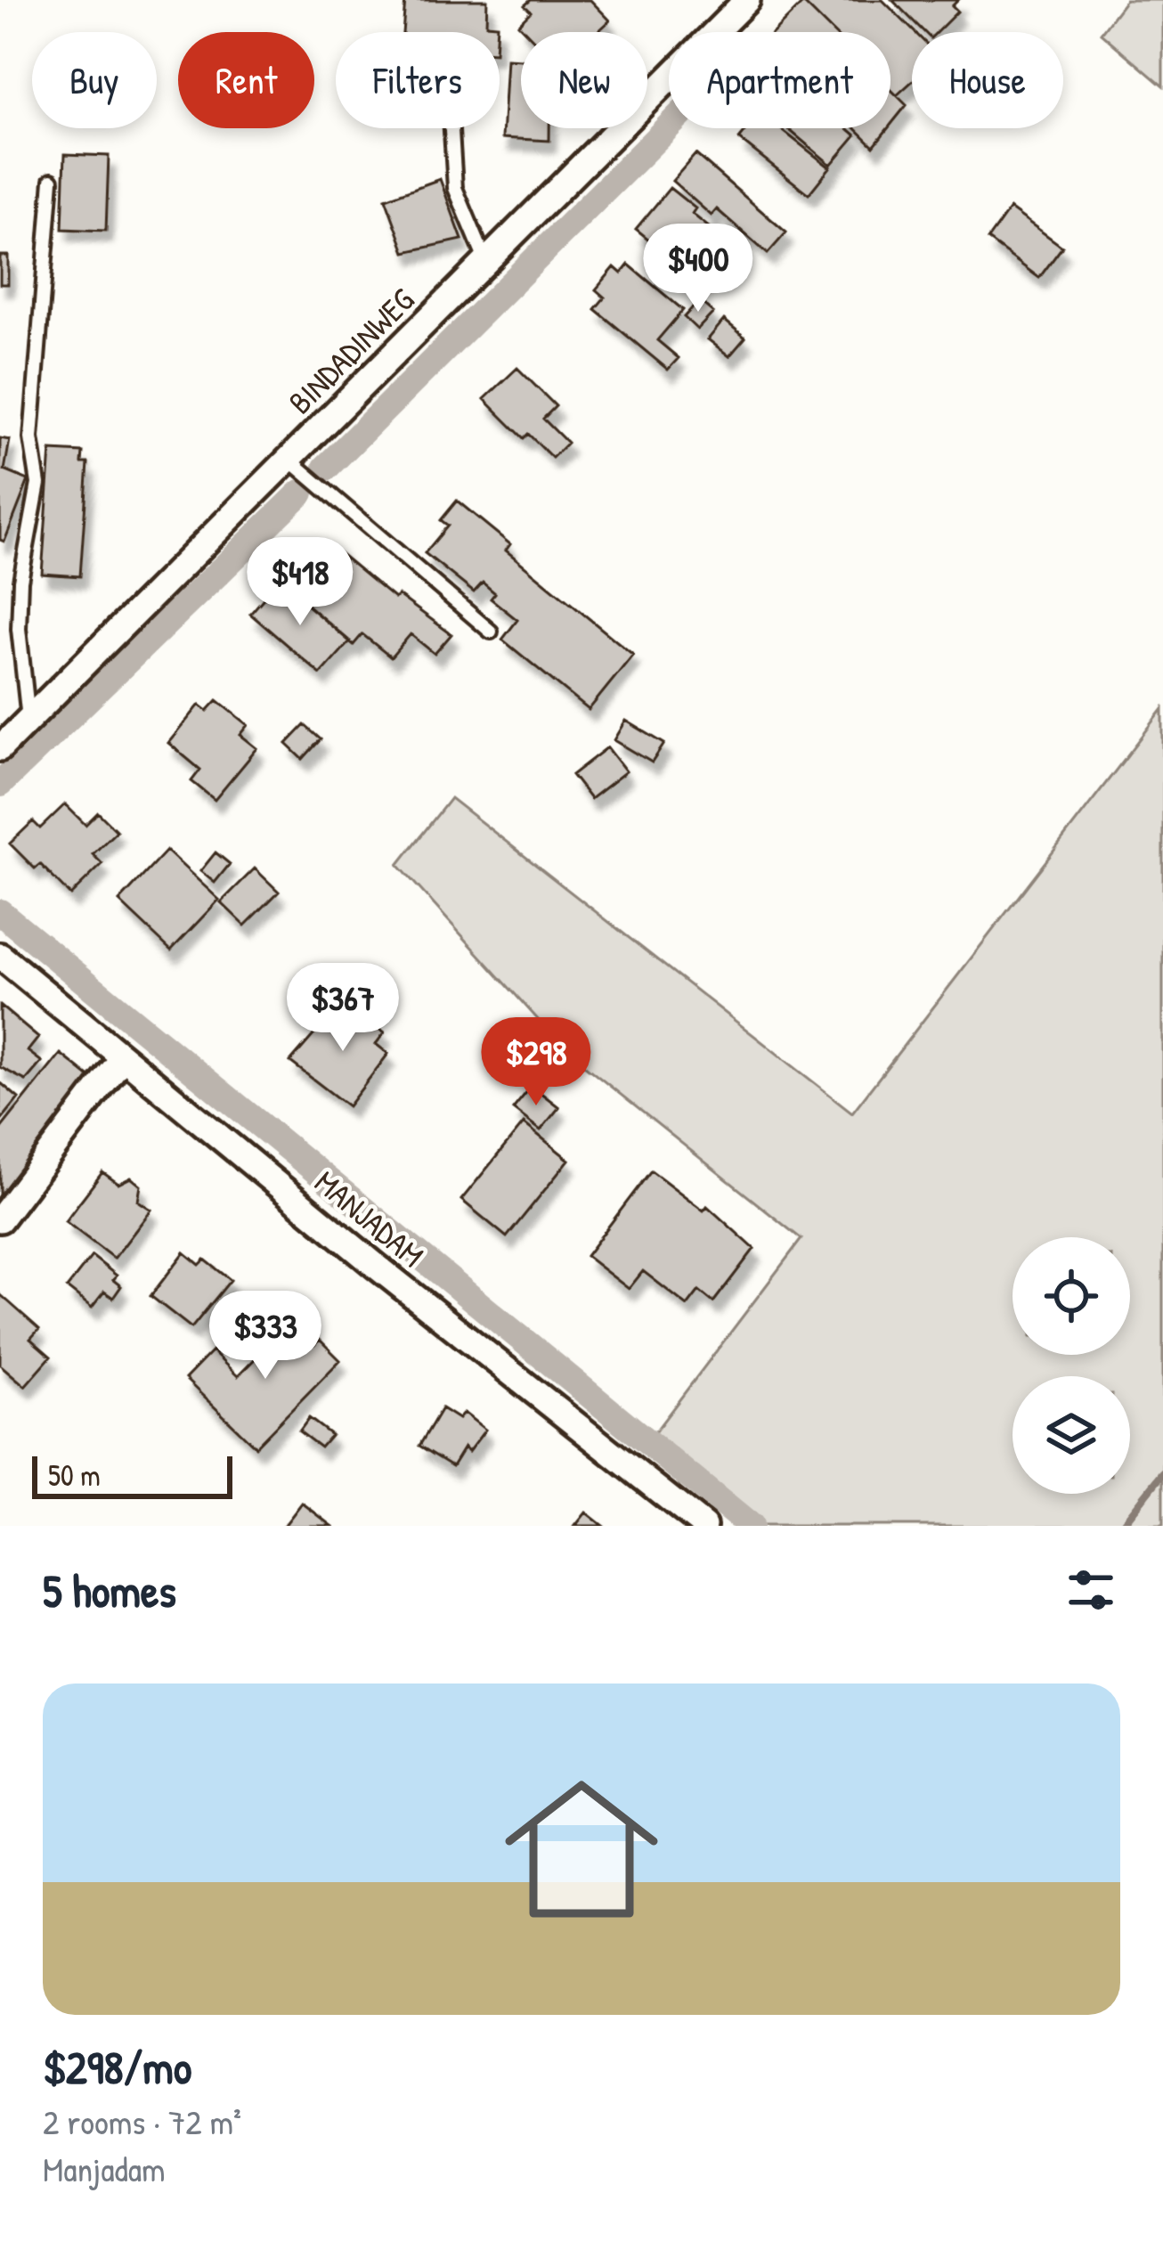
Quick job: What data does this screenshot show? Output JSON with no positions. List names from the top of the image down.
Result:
{
  "streets": {
    "street": ["BINDADINWEG", "MANJADAM"]
  },
  "scale_bar": "50 m",
  "page": {
    "chip": [
      "Buy",
      "Rent",
      "Filters",
      "New",
      "Apartment",
      "House"
    ],
    "price": [
      "$400",
      "$418",
      "$367",
      "$298",
      "$333"
    ],
    "scale": "50 m",
    "heading": "5 homes",
    "list": [
      {
        "name": "$298/mo",
        "note": "2 rooms · 72 m² · Manjadam"
      }
    ]
  }
}
